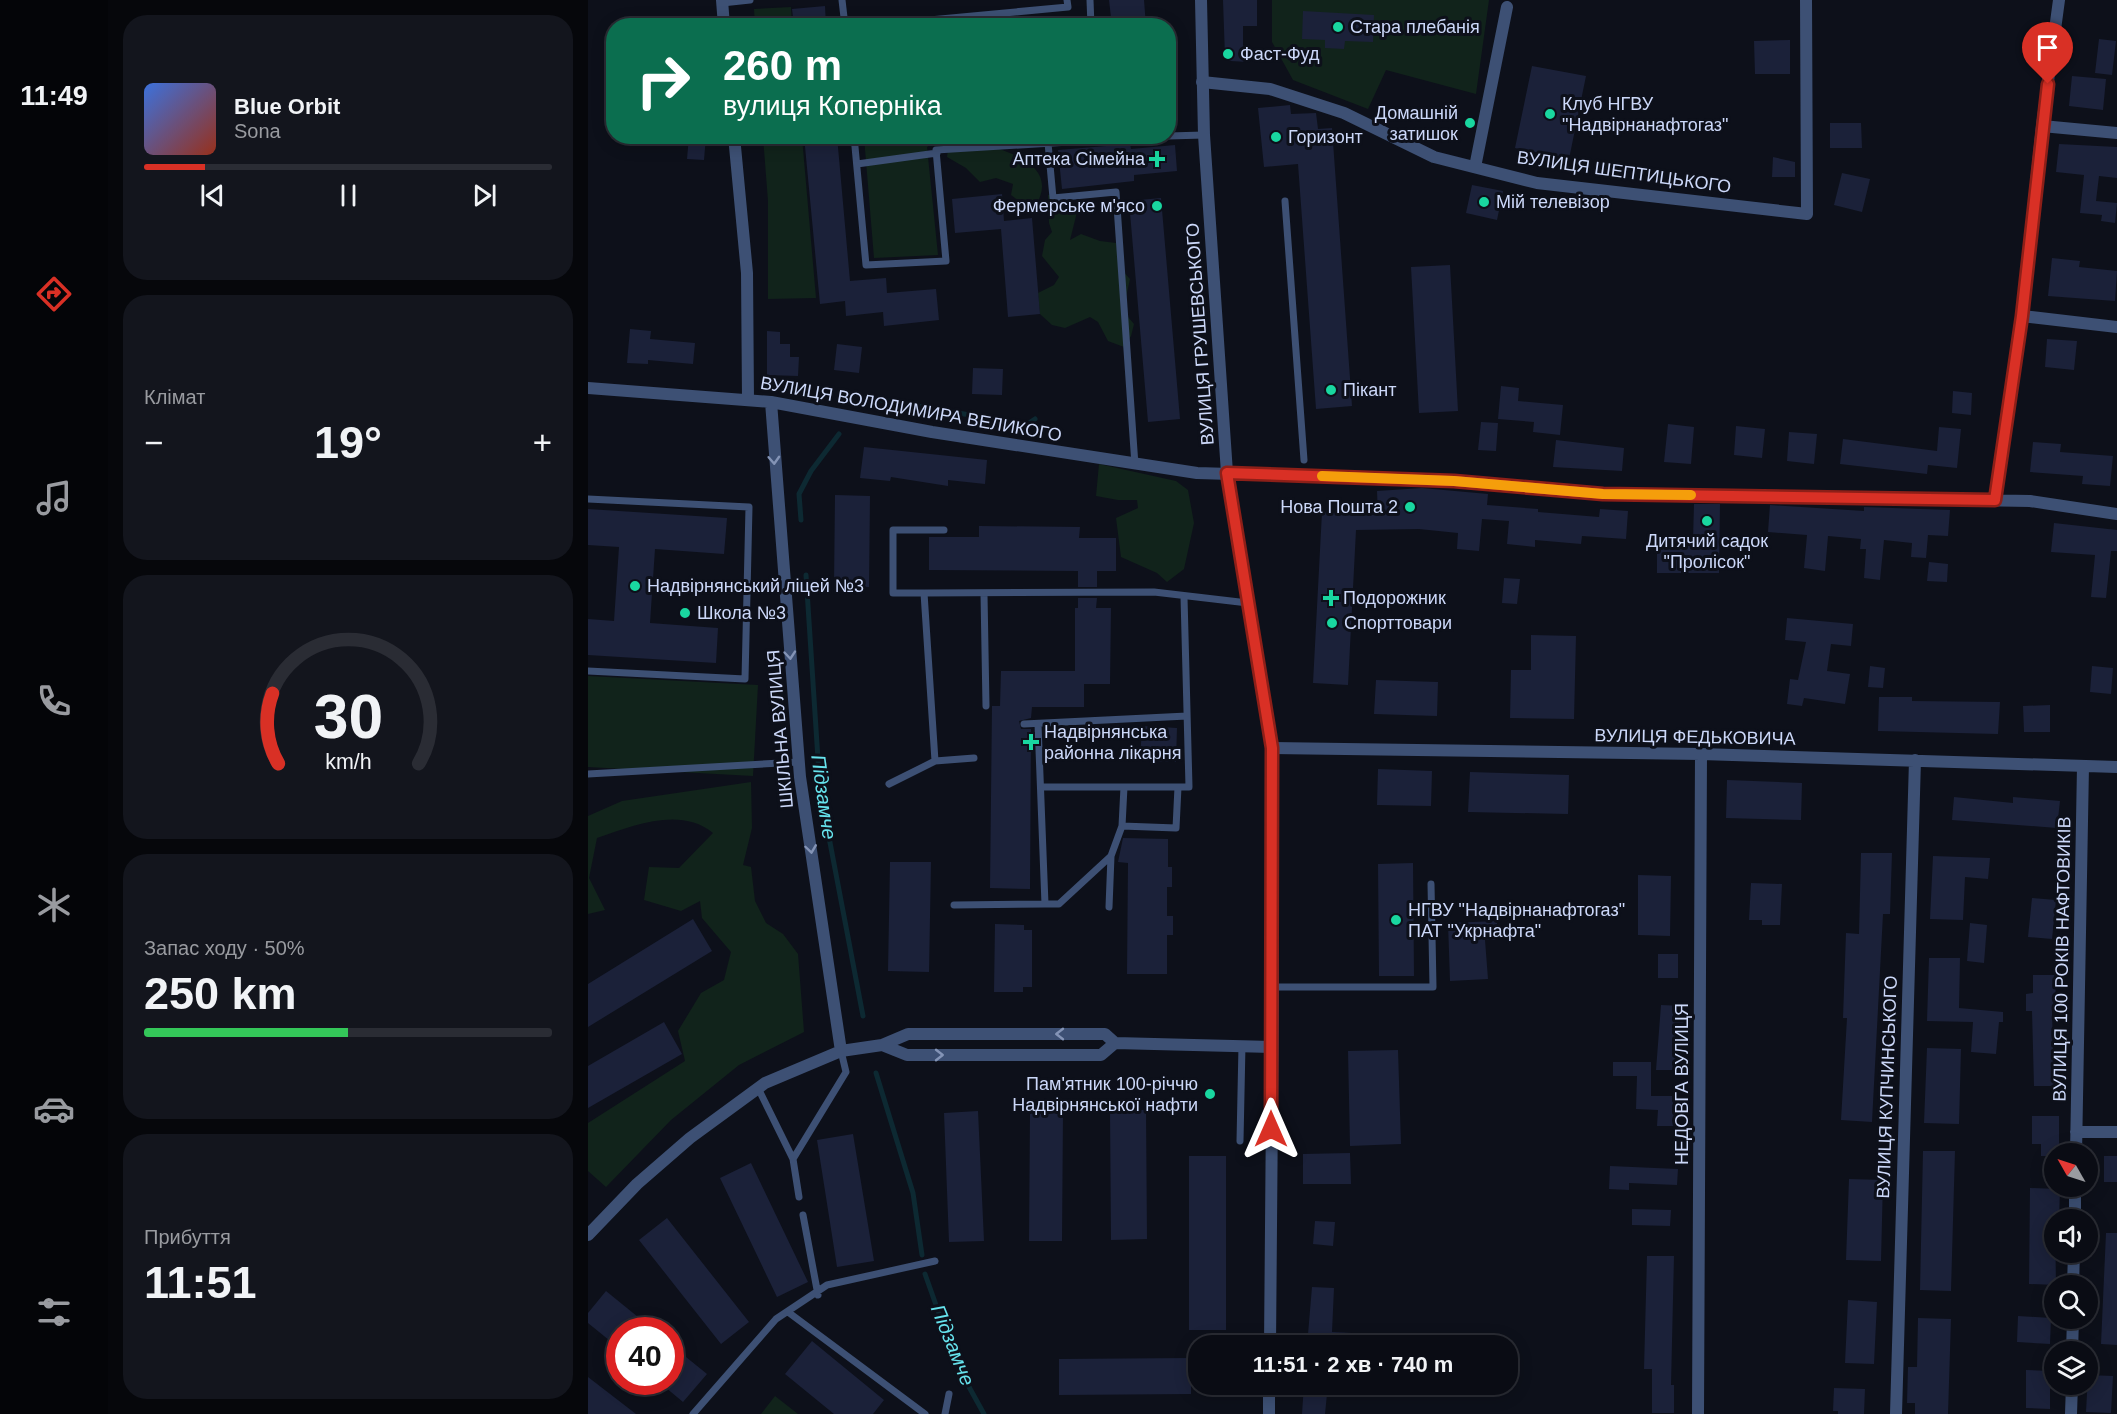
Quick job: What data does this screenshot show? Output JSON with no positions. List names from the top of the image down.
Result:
{
  "streets": {
    "street": [
      "ВУЛИЦЯ ШЕПТИЦЬКОГО",
      "ВУЛИЦЯ ГРУШЕВСЬКОГО",
      "ВУЛИЦЯ ВОЛОДИМИРА ВЕЛИКОГО",
      "ШКІЛЬНА ВУЛИЦЯ",
      "ВУЛИЦЯ ФЕДЬКОВИЧА",
      "ВУЛИЦЯ 100 РОКІВ НАФТОВИКІВ",
      "НЕДОВГА ВУЛИЦЯ",
      "ВУЛИЦЯ КУПЧИНСЬКОГО"
    ]
  },
  "crossings": [
    ["ВУЛИЦЯ ШЕПТИЦЬКОГО", "ВУЛИЦЯ ГРУШЕВСЬКОГО"],
    ["ВУЛИЦЯ ГРУШЕВСЬКОГО", "ВУЛИЦЯ ВОЛОДИМИРА ВЕЛИКОГО"],
    ["ВУЛИЦЯ ГРУШЕВСЬКОГО", "ВУЛИЦЯ ФЕДЬКОВИЧА"],
    ["ВУЛИЦЯ ВОЛОДИМИРА ВЕЛИКОГО", "ШКІЛЬНА ВУЛИЦЯ"],
    ["ВУЛИЦЯ ФЕДЬКОВИЧА", "ВУЛИЦЯ 100 РОКІВ НАФТОВИКІВ"],
    ["ВУЛИЦЯ ФЕДЬКОВИЧА", "НЕДОВГА ВУЛИЦЯ"],
    ["ВУЛИЦЯ ФЕДЬКОВИЧА", "ВУЛИЦЯ КУПЧИНСЬКОГО"]
  ],
  "one_way": ["ШКІЛЬНА ВУЛИЦЯ"],
  "water": ["Підзамче"],
  "places": {
    "other": [
      "Стара плебанія",
      "Фаст-Фуд",
      "Клуб НГВУ \"Надвірнанафтогаз\"",
      "Домашній затишок",
      "Горизонт",
      "Мій телевізор",
      "Фермерське м'ясо",
      "Пікант",
      "Нова Пошта 2",
      "Дитячий садок \"Пролісок\"",
      "Надвірнянський ліцей №3",
      "Школа №3",
      "Спорттовари",
      "НГВУ \"Надвірнанафтогаз\" ПАТ \"Укрнафта\"",
      "Пам'ятник 100-річчю Надвірнянської нафти"
    ],
    "health": ["Аптека Сімейна", "Подорожник", "Надвірнянська районна лікарня"]
  },
  "north": "top left",
  "page": {
    "tabs": "11:49",
    "turn": ["260 m", "вулиця Коперніка"],
    "song": ["Blue Orbit", "Sona"],
    "tile": [
      "Клімат",
      ["Запас ходу · 50%", "250 km"],
      ["Прибуття", "11:51"]
    ],
    "heat": ["−", "19°", "+"],
    "limit": "40",
    "trip": "11:51 · 2 хв · 740 m",
    "gauge": ["30", "km/h"]
  }
}
